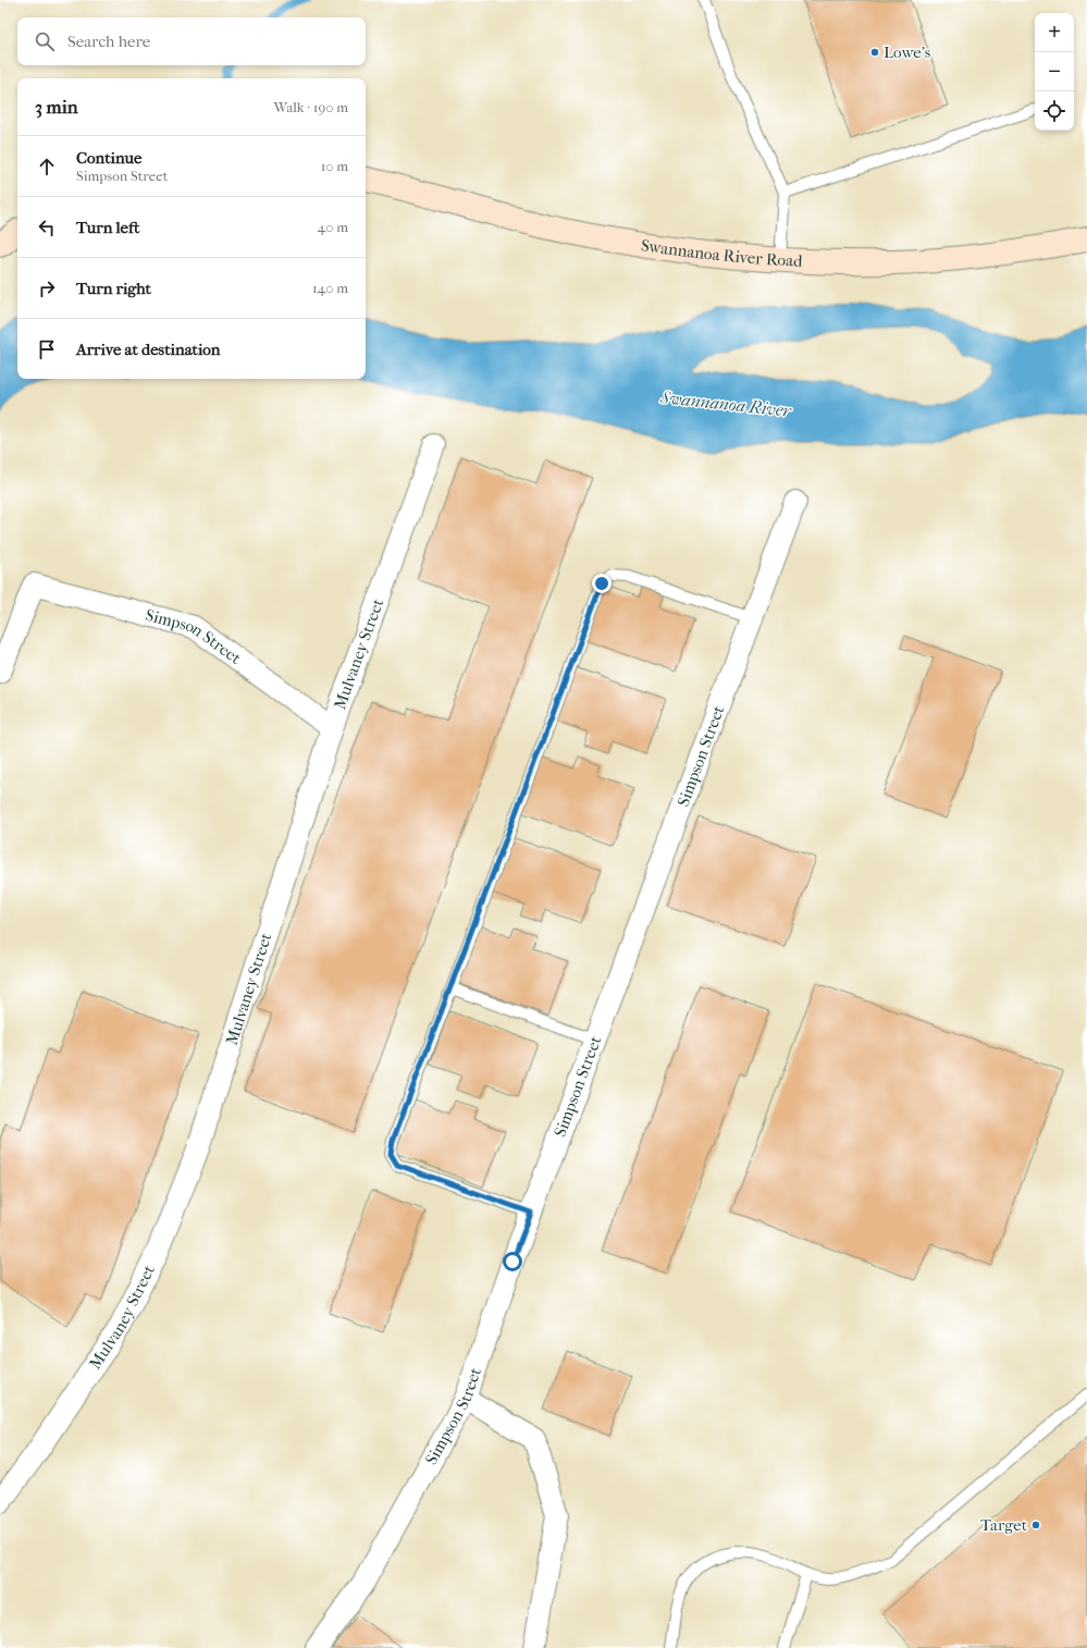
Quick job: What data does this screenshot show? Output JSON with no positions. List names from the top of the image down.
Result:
{
  "streets": {
    "main road": ["Swannanoa River Road"],
    "street": ["Simpson Street", "Mulvaney Street"]
  },
  "crossings": [
    ["Simpson Street", "Mulvaney Street"]
  ],
  "water": ["Swannanoa River"],
  "places": ["Lowe's", "Target"],
  "page": {
    "map_buttons": ["+", "−"],
    "search": "Search here",
    "heading": ["3 min", "Walk · 190 m"],
    "list": [
      ["Continue", "Simpson Street", "10 m"],
      ["Turn left", "40 m"],
      ["Turn right", "140 m"],
      "Arrive at destination"
    ]
  }
}
